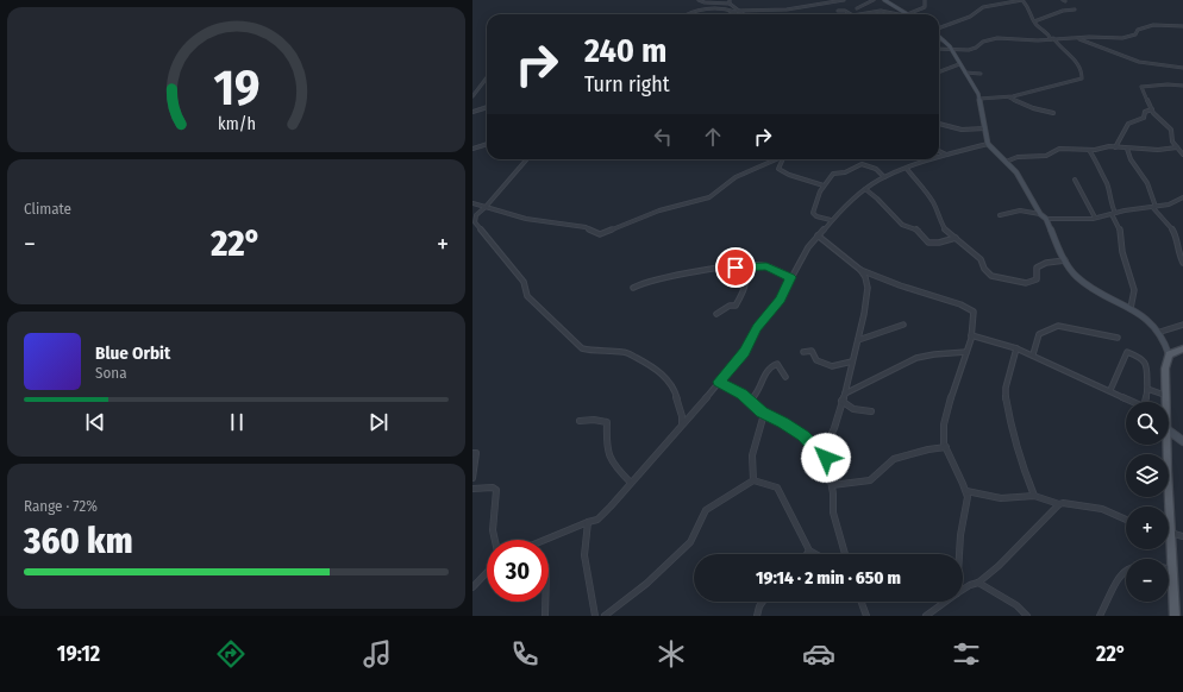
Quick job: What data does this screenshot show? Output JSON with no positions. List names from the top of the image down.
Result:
{
  "page": {
    "turn": ["240 m", "Turn right"],
    "tile": [
      "Climate",
      ["Range · 72%", "360 km"]
    ],
    "heat": ["−", "22°", "+"],
    "song": ["Blue Orbit", "Sona"],
    "map_buttons": ["+", "−"],
    "limit": "30",
    "trip": "19:14 · 2 min · 650 m",
    "tabs": ["19:12", "22°"],
    "gauge": ["19", "km/h"]
  }
}
